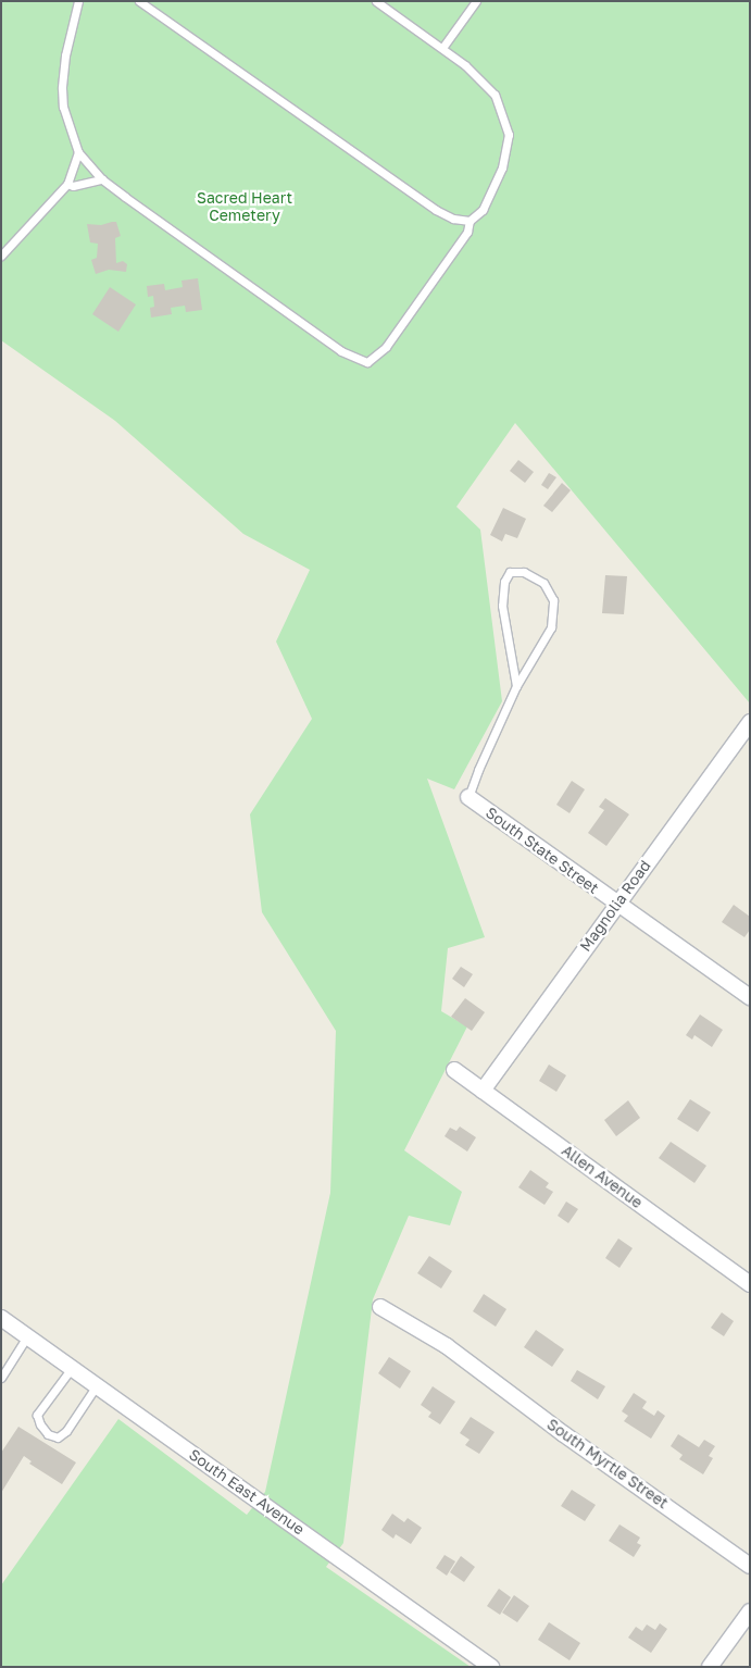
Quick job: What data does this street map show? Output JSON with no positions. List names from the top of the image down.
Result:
{
  "streets": {
    "street": [
      "South State Street",
      "Magnolia Road",
      "Allen Avenue",
      "South Myrtle Street",
      "South East Avenue"
    ]
  },
  "crossings": [
    ["South State Street", "Magnolia Road"],
    ["Magnolia Road", "Allen Avenue"]
  ],
  "parks": ["Sacred Heart Cemetery"]
}
